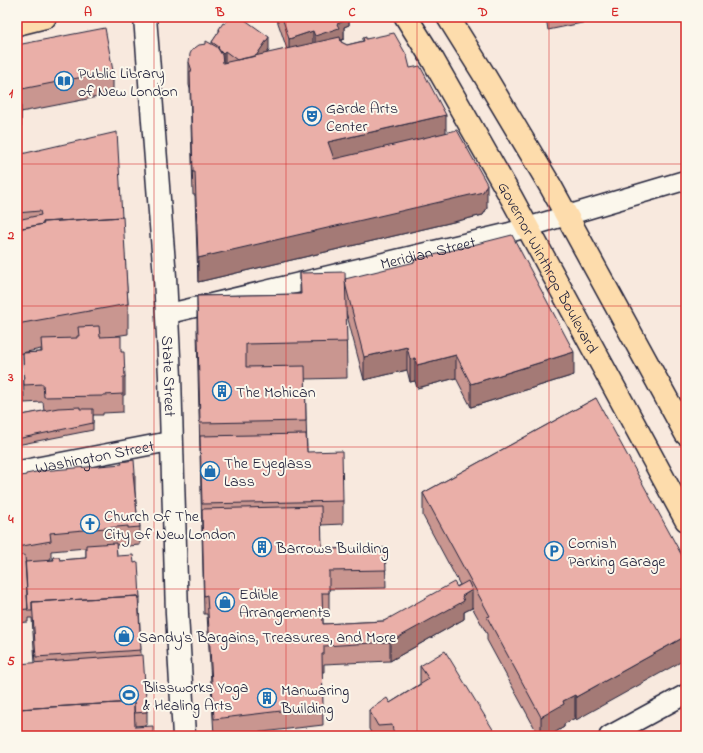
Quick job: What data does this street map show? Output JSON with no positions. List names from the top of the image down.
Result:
{
  "streets": {
    "main road": ["Governor Winthrop Boulevard"],
    "street": ["Meridian Street", "State Street", "Washington Street"]
  },
  "crossings": [
    ["Meridian Street", "Governor Winthrop Boulevard"],
    ["Meridian Street", "State Street"],
    ["State Street", "Washington Street"]
  ],
  "places": {
    "library": ["Public Library of New London"],
    "theatre": ["Garde Arts Center"],
    "building": ["The Mohican", "Barrows Building", "Manwaring Building"],
    "shop": ["The Eyeglass Lass", "Edible Arrangements", "Sandy's Bargains, Treasures, and More"],
    "church": ["Church Of The City Of New London"],
    "parking": ["Cornish Parking Garage"],
    "sports": ["Blissworks Yoga & Healing Arts"]
  },
  "grid": {
    "columns": [
      "A",
      "B",
      "C",
      "D",
      "E"
    ],
    "rows": [
      "1",
      "2",
      "3",
      "4",
      "5"
    ]
  }
}
